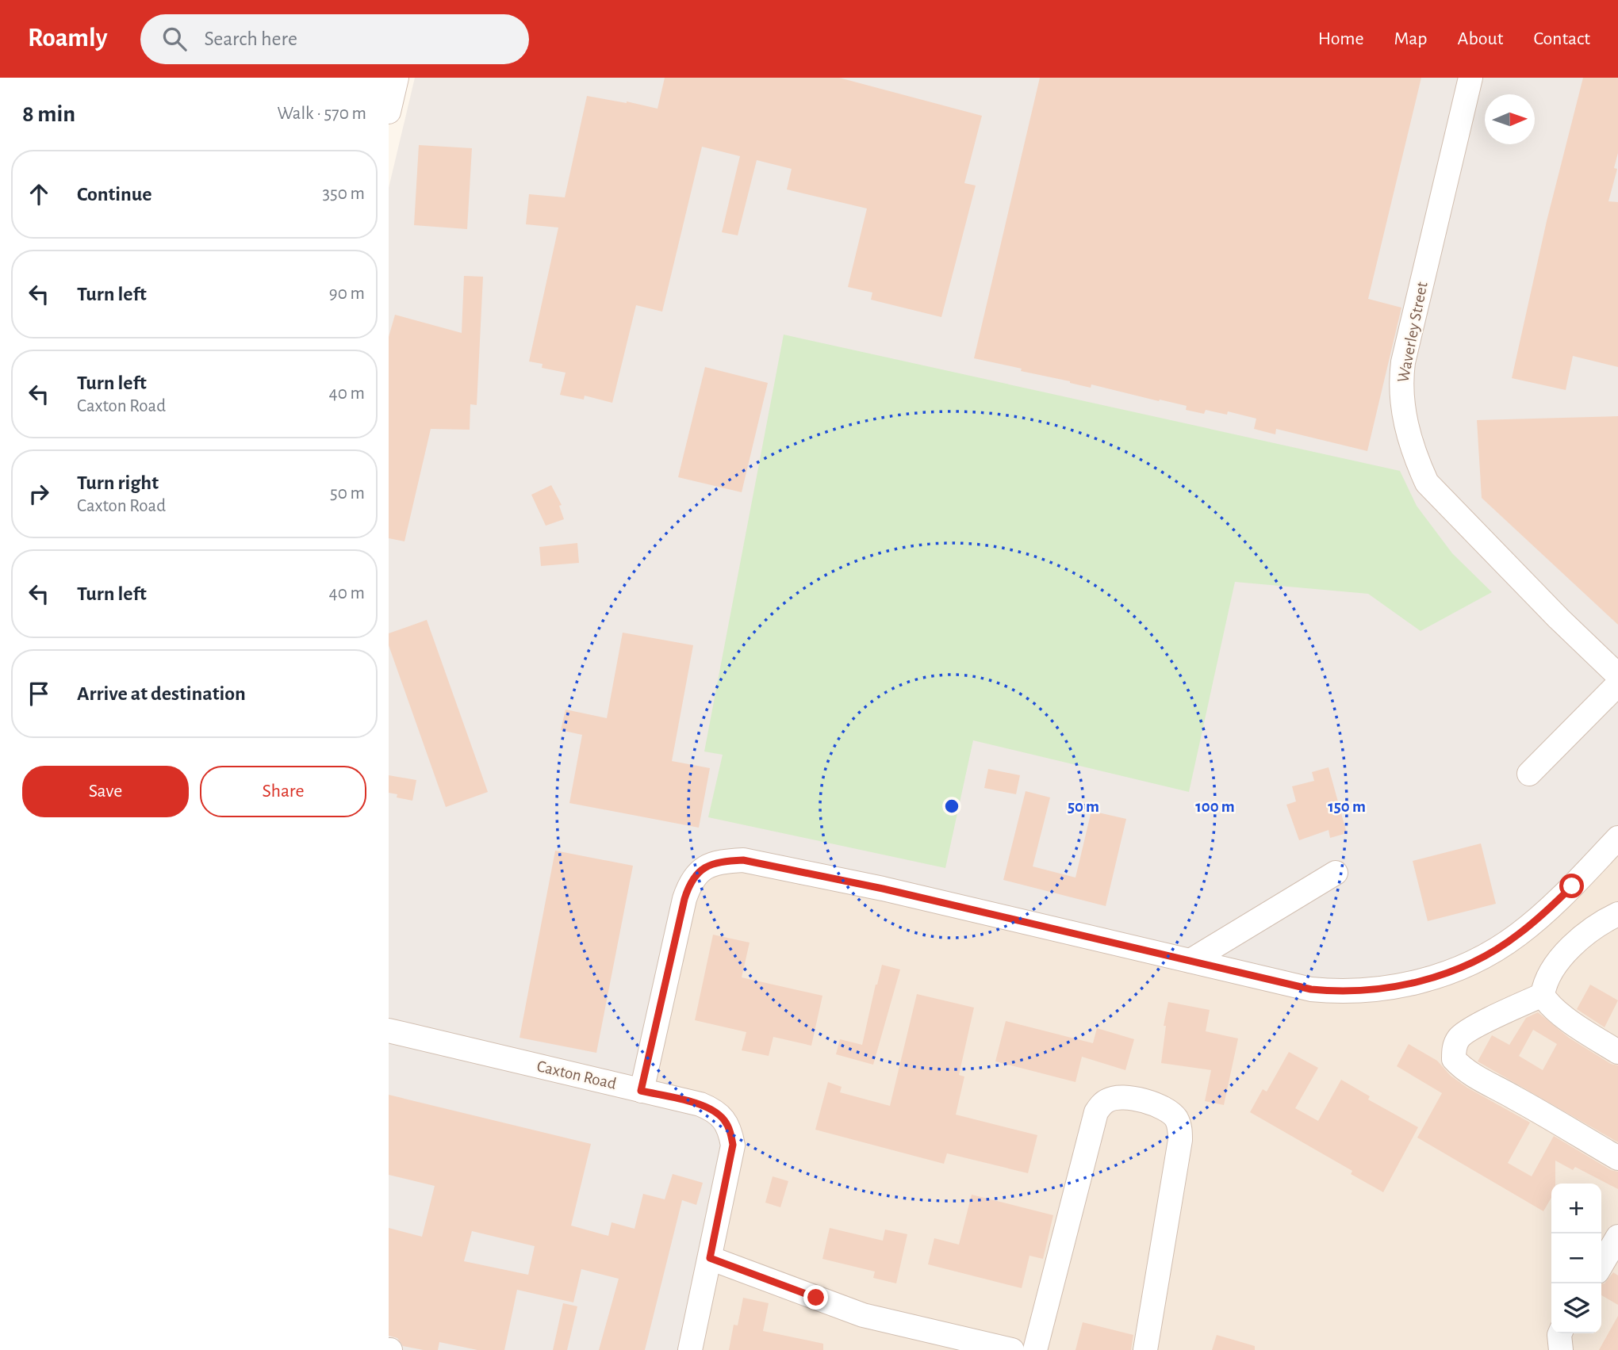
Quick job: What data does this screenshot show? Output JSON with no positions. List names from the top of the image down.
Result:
{
  "streets": {
    "street": ["Waverley Street", "Caxton Road"]
  },
  "north": "right",
  "page": {
    "header": "Roamly",
    "search": "Search here",
    "nav": [
      "Home",
      "Map",
      "About",
      "Contact"
    ],
    "heading": ["8 min", "Walk · 570 m"],
    "list": [
      ["Continue", "350 m"],
      ["Turn left", "90 m"],
      ["Turn left", "Caxton Road", "40 m"],
      ["Turn right", "Caxton Road", "50 m"],
      ["Turn left", "40 m"],
      "Arrive at destination"
    ],
    "buttons": ["Save", "Share"],
    "map_buttons": ["+", "−"]
  },
  "rings": ["50 m", "100 m", "150 m"]
}
